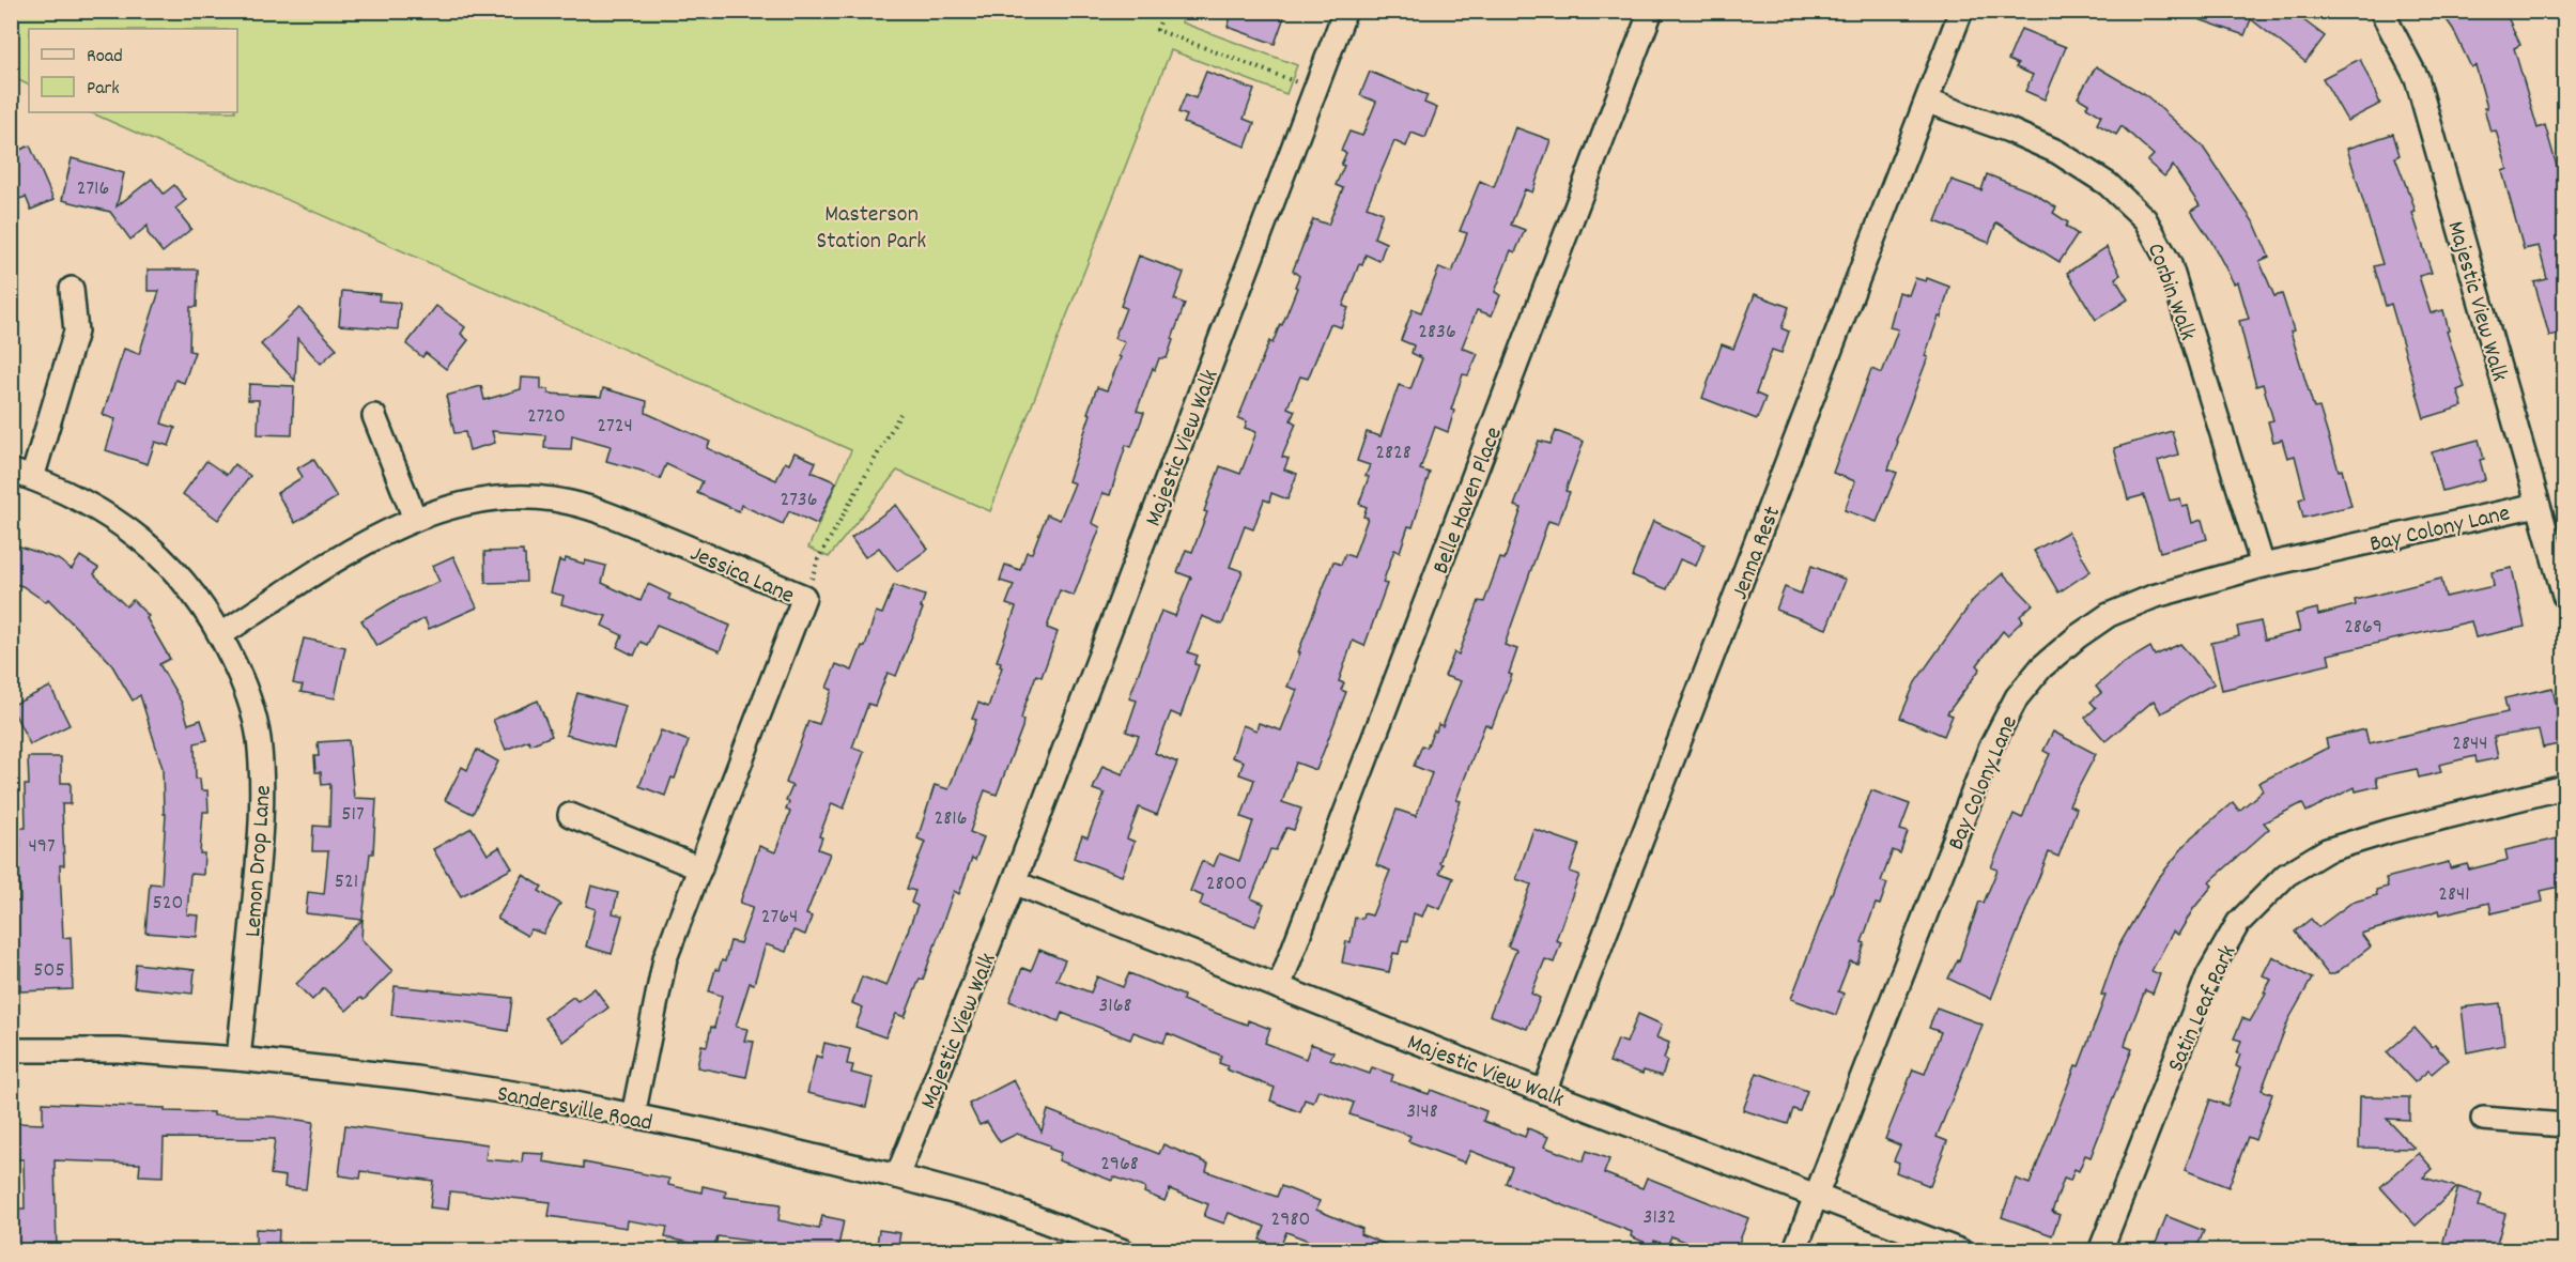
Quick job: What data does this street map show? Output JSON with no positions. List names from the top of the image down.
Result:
{
  "streets": {
    "street": [
      "Corbin Walk",
      "Majestic View Walk",
      "Belle Haven Place",
      "Bay Colony Lane",
      "Jenna Rest",
      "Jessica Lane",
      "Lemon Drop Lane",
      "Satin Leaf Park",
      "Sandersville Road"
    ]
  },
  "crossings": [
    ["Corbin Walk", "Bay Colony Lane"],
    ["Corbin Walk", "Jenna Rest"],
    ["Majestic View Walk", "Belle Haven Place"],
    ["Majestic View Walk", "Bay Colony Lane"],
    ["Majestic View Walk", "Jenna Rest"],
    ["Majestic View Walk", "Sandersville Road"],
    ["Jessica Lane", "Lemon Drop Lane"],
    ["Jessica Lane", "Sandersville Road"],
    ["Lemon Drop Lane", "Sandersville Road"]
  ],
  "parks": ["Masterson Station Park"],
  "house_numbers": [
    "2716",
    "2836",
    "2720",
    "2724",
    "2828",
    "2736",
    "2869",
    "2844",
    "517",
    "2816",
    "497",
    "521",
    "2800",
    "2841",
    "520",
    "2764",
    "505",
    "3168",
    "3148",
    "2968",
    "3132",
    "2980"
  ],
  "legend": ["Road", "Park"]
}
